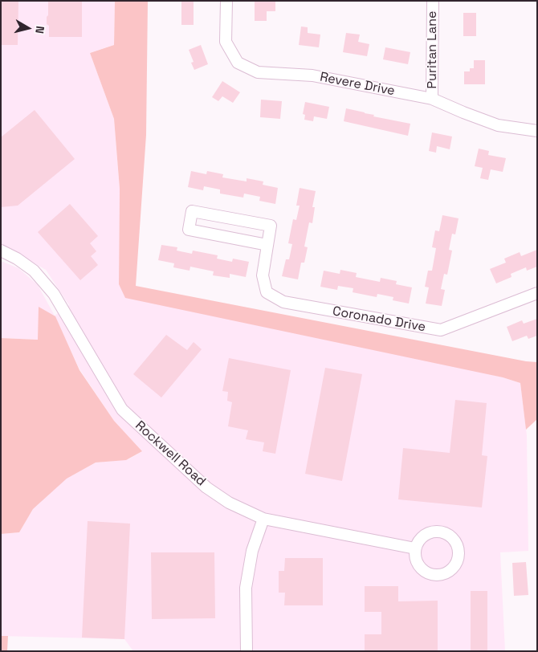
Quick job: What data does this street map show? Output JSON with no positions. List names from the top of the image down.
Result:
{
  "streets": {
    "street": [
      "Puritan Lane",
      "Revere Drive",
      "Coronado Drive",
      "Rockwell Road"
    ]
  },
  "crossings": [
    ["Puritan Lane", "Revere Drive"]
  ],
  "north": "right"
}
